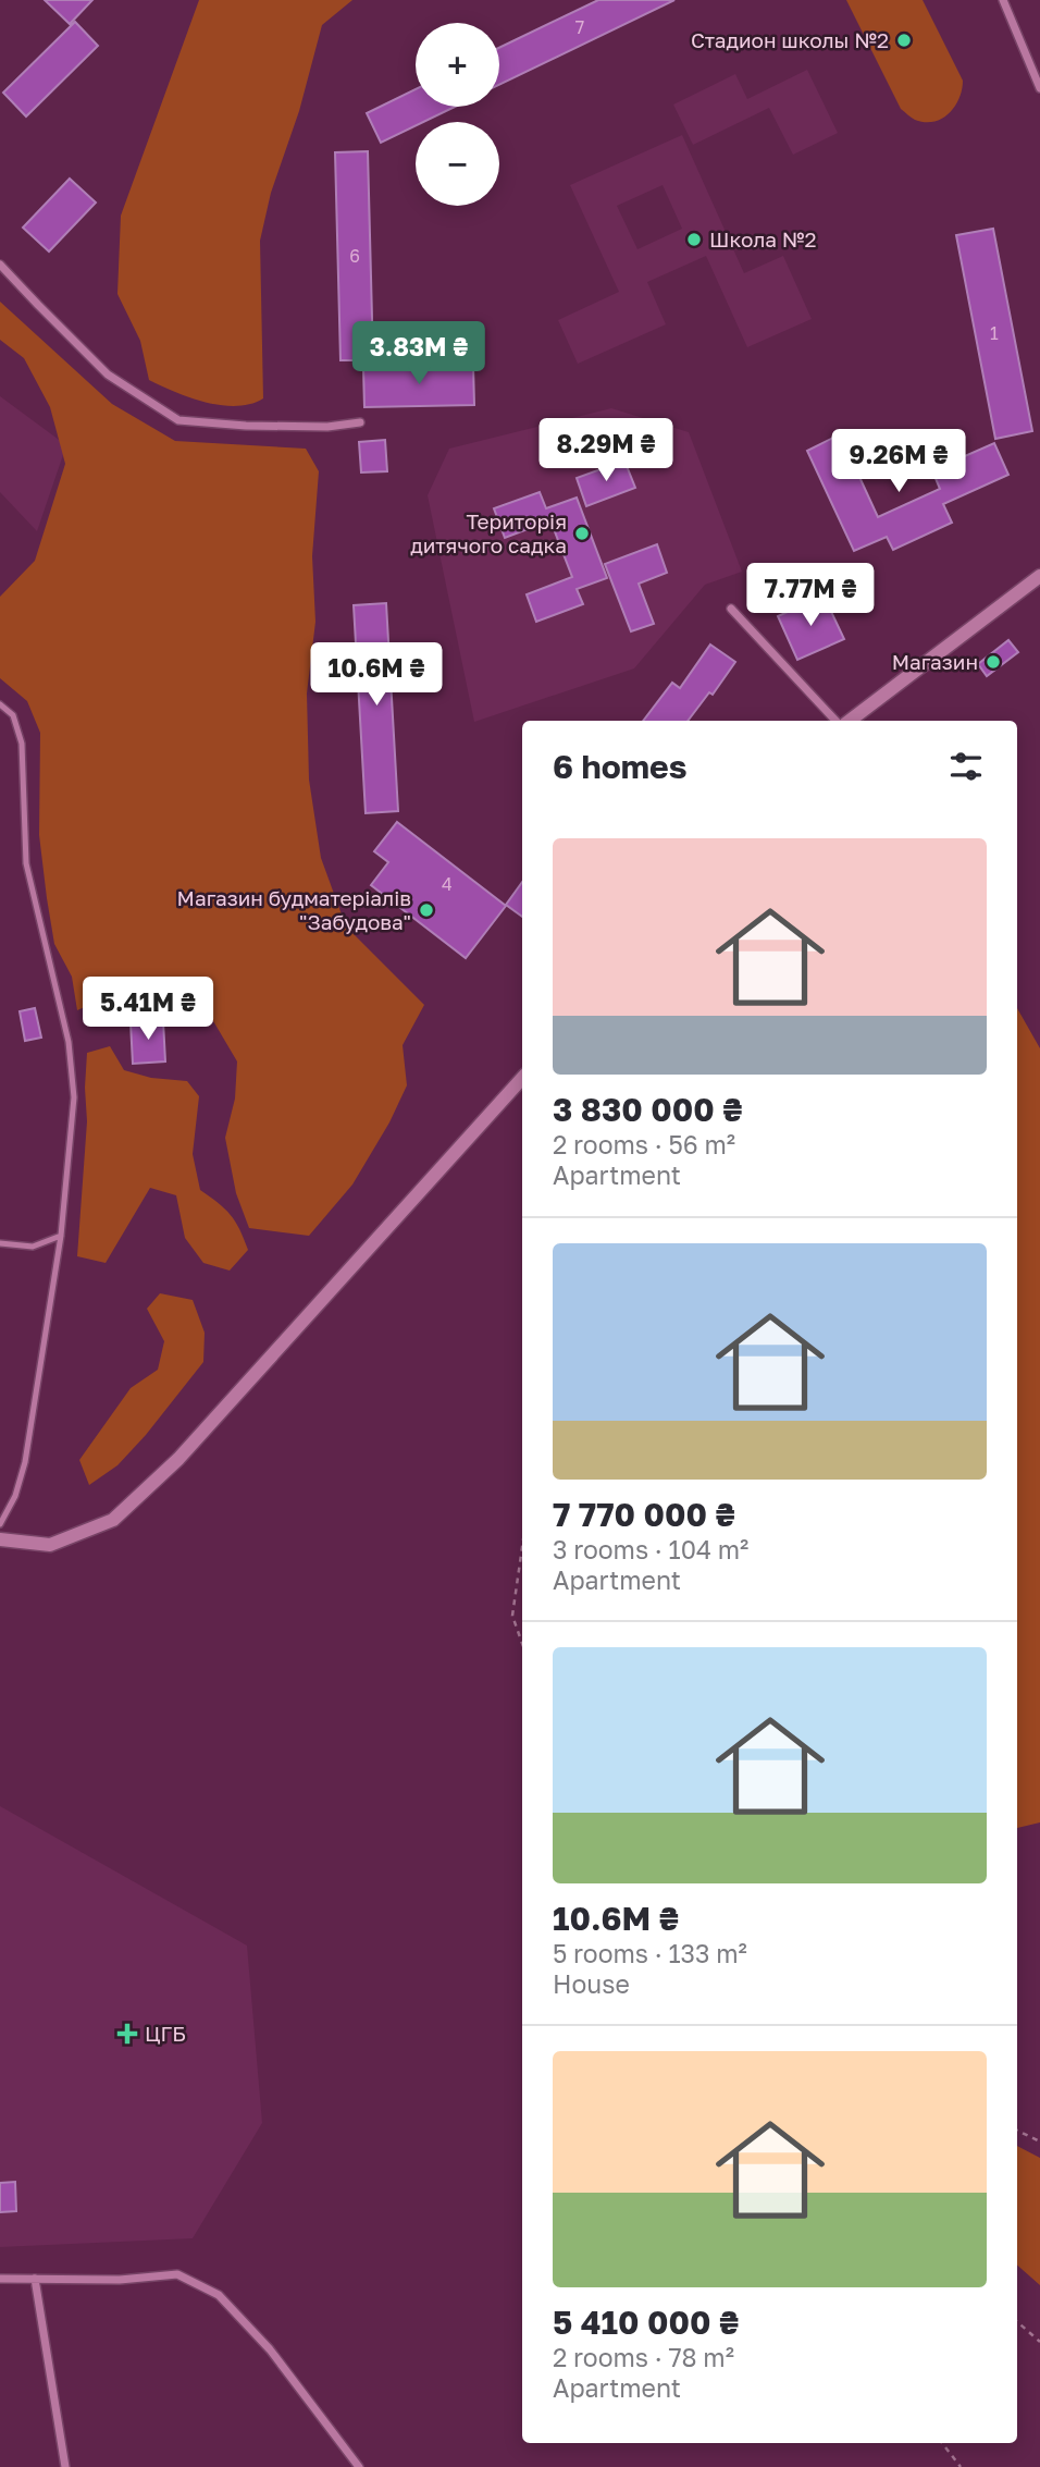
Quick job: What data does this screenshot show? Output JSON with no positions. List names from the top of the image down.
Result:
{
  "places": {
    "other": [
      "Стадион школы №2",
      "Школа №2",
      "Територія дитячого садка",
      "Магазин",
      "Магазин будматеріалів \"Забудова\""
    ],
    "health": ["ЦГБ"]
  },
  "house_numbers": [
    "7",
    "6",
    "1",
    "4"
  ],
  "page": {
    "map_buttons": ["+", "−"],
    "price": [
      "3.83M ₴",
      "8.29M ₴",
      "9.26M ₴",
      "7.77M ₴",
      "10.6M ₴",
      "5.41M ₴"
    ],
    "heading": "6 homes",
    "list": [
      {
        "name": "3 830 000 ₴",
        "note": "2 rooms · 56 m² · Apartment"
      },
      {
        "name": "7 770 000 ₴",
        "note": "3 rooms · 104 m² · Apartment"
      },
      {
        "name": "10.6M ₴",
        "note": "5 rooms · 133 m² · House"
      },
      {
        "name": "5 410 000 ₴",
        "note": "2 rooms · 78 m² · Apartment"
      }
    ]
  }
}
